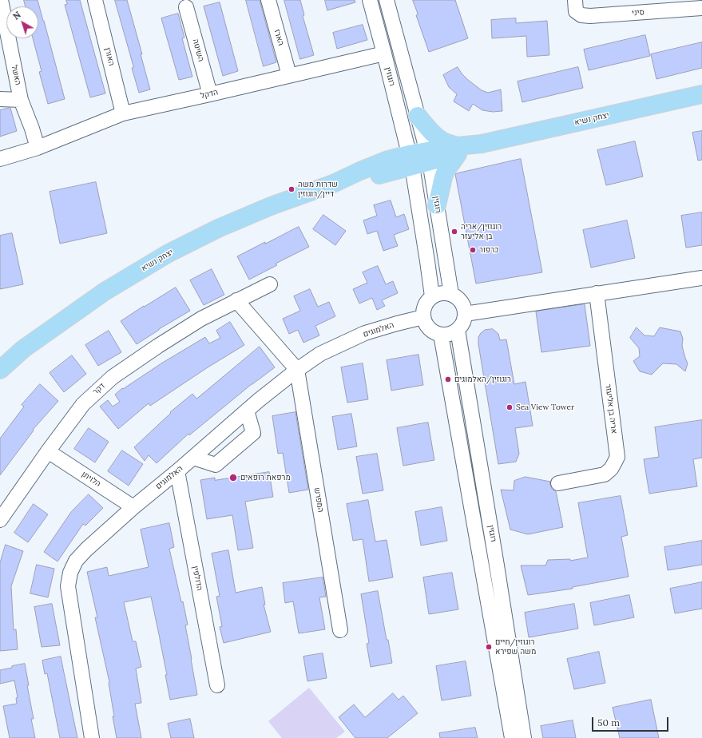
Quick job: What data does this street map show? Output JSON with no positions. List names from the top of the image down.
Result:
{
  "streets": {
    "main road": ["יצחק נשיא"],
    "street": [
      "סיני",
      "הארז",
      "השיטה",
      "האורן",
      "האשל",
      "רוגוזין",
      "הדקל",
      "רוגזין",
      "האלמוגים",
      "דקר",
      "אריה בן אליעזר",
      "הלויתן",
      "המפרש",
      "הדולפין"
    ]
  },
  "crossings": [
    ["הארז", "הדקל"],
    ["השיטה", "הדקל"],
    ["האורן", "הדקל"],
    ["האשל", "הדקל"],
    ["רוגוזין", "הדקל"],
    ["רוגוזין", "יצחק נשיא"],
    ["יצחק נשיא", "רוגזין"],
    ["רוגזין", "האלמוגים"],
    ["האלמוגים", "הלויתן"],
    ["האלמוגים", "המפרש"],
    ["האלמוגים", "הדולפין"],
    ["דקר", "הלויתן"]
  ],
  "places": [
    "שדרות משה דיין/רוגוזין",
    "רוגוזין/אריה בן אליעזר",
    "כרפור",
    "רוגוזין/האלמוגים",
    "Sea View Tower",
    "מרפאת רופאים",
    "רוגוזין/חיים משה שפירא"
  ],
  "scale_bar": "50 m",
  "north": "top left"
}
